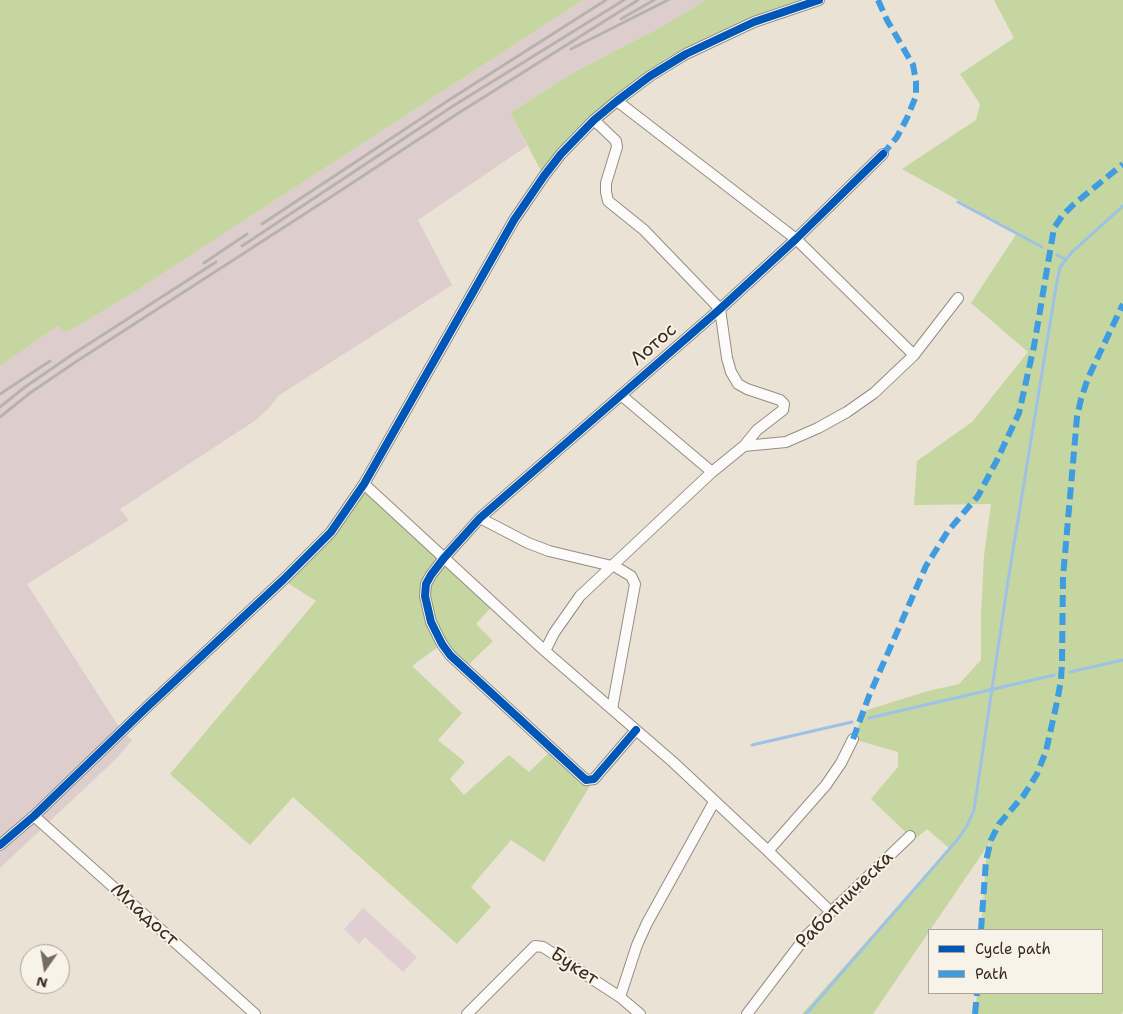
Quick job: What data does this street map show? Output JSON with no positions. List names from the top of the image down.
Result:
{
  "streets": {
    "street": [
      "Лотос",
      "Работническа",
      "Младост",
      "Букет"
    ]
  },
  "legend": ["Cycle path", "Path"],
  "north": "bottom"
}
